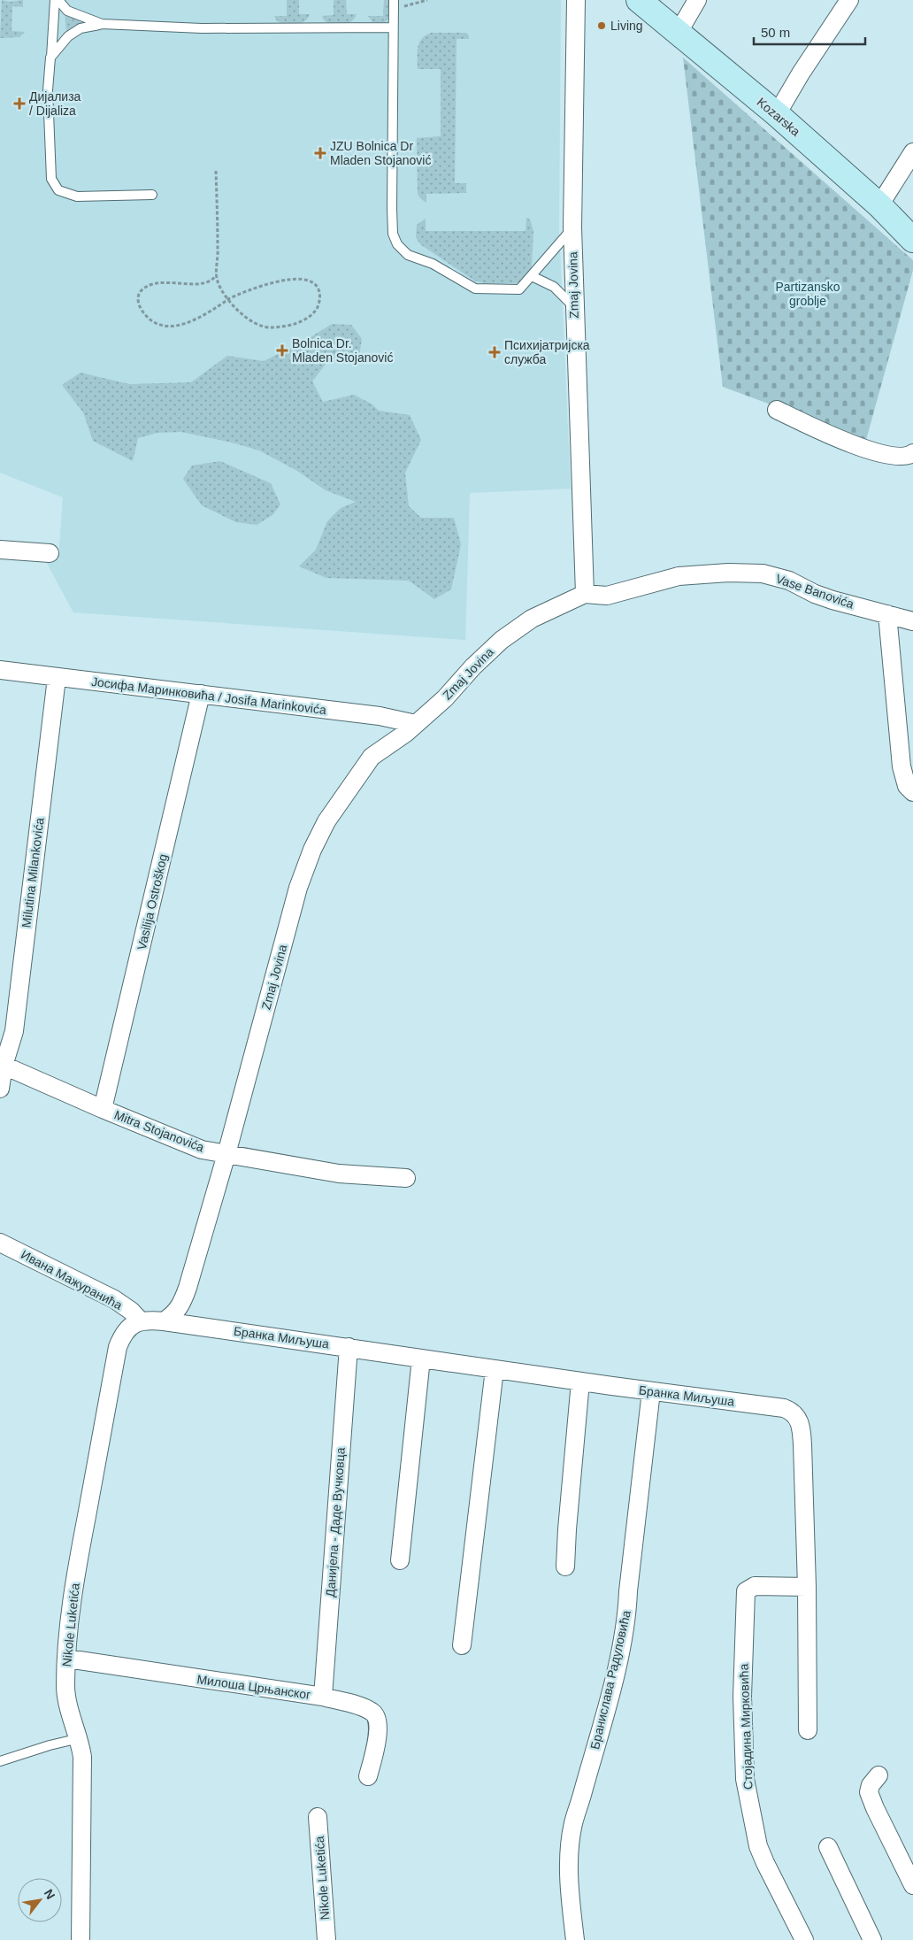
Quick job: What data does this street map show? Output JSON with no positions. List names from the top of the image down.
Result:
{
  "streets": {
    "street": [
      "Kozarska",
      "Zmaj Jovina",
      "Vase Banovića",
      "Јосифа Маринковића / Josifa Marinkovića",
      "Milutina Milankovića",
      "Vasilija Ostroškog",
      "Mitra Stojanovića",
      "Ивана Мажуранића",
      "Бранка Миљуша",
      "Данијела - Даде Вучковца",
      "Nikole Luketića",
      "Бранислава Радуловића",
      "Милоша Црњанског",
      "Стојадина Мирковића"
    ]
  },
  "crossings": [
    ["Zmaj Jovina", "Vase Banovića"],
    ["Zmaj Jovina", "Јосифа Маринковића / Josifa Marinkovića"],
    ["Zmaj Jovina", "Mitra Stojanovića"],
    ["Zmaj Jovina", "Бранка Миљуша"],
    ["Јосифа Маринковића / Josifa Marinkovića", "Milutina Milankovića"],
    ["Јосифа Маринковића / Josifa Marinkovića", "Vasilija Ostroškog"],
    ["Milutina Milankovića", "Mitra Stojanovića"],
    ["Vasilija Ostroškog", "Mitra Stojanovića"],
    ["Ивана Мажуранића", "Бранка Миљуша"],
    ["Ивана Мажуранића", "Nikole Luketića"],
    ["Бранка Миљуша", "Данијела - Даде Вучковца"],
    ["Бранка Миљуша", "Nikole Luketića"],
    ["Бранка Миљуша", "Бранислава Радуловића"],
    ["Бранка Миљуша", "Стојадина Мирковића"],
    ["Данијела - Даде Вучковца", "Милоша Црњанског"],
    ["Nikole Luketića", "Милоша Црњанског"]
  ],
  "parks": ["Partizansko groblje"],
  "places": {
    "other": ["Living"],
    "health": [
      "Дијализа / Dijaliza",
      "JZU Bolnica Dr Mladen Stojanović",
      "Bolnica Dr. Mladen Stojanović",
      "Психијатријска служба"
    ]
  },
  "scale_bar": "50 m",
  "north": "top right"
}
